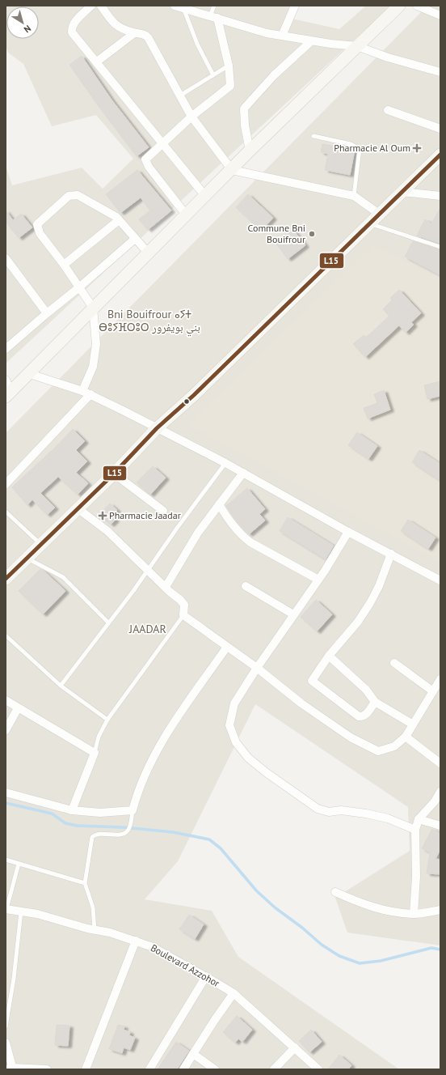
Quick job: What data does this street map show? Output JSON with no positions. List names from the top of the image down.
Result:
{
  "streets": {
    "street": ["Boulevard Azzohor"]
  },
  "districts": ["Bni Bouifrour ⴰⵢⵜ ⴱⵓⵢⴼⵔⵓⵔ بني بويفرور", "JAADAR"],
  "places": {
    "health": ["Pharmacie Al Oum", "Pharmacie Jaadar"],
    "other": ["Commune Bni Bouifrour"]
  },
  "lines": ["transit line L15"],
  "north": "bottom right"
}
